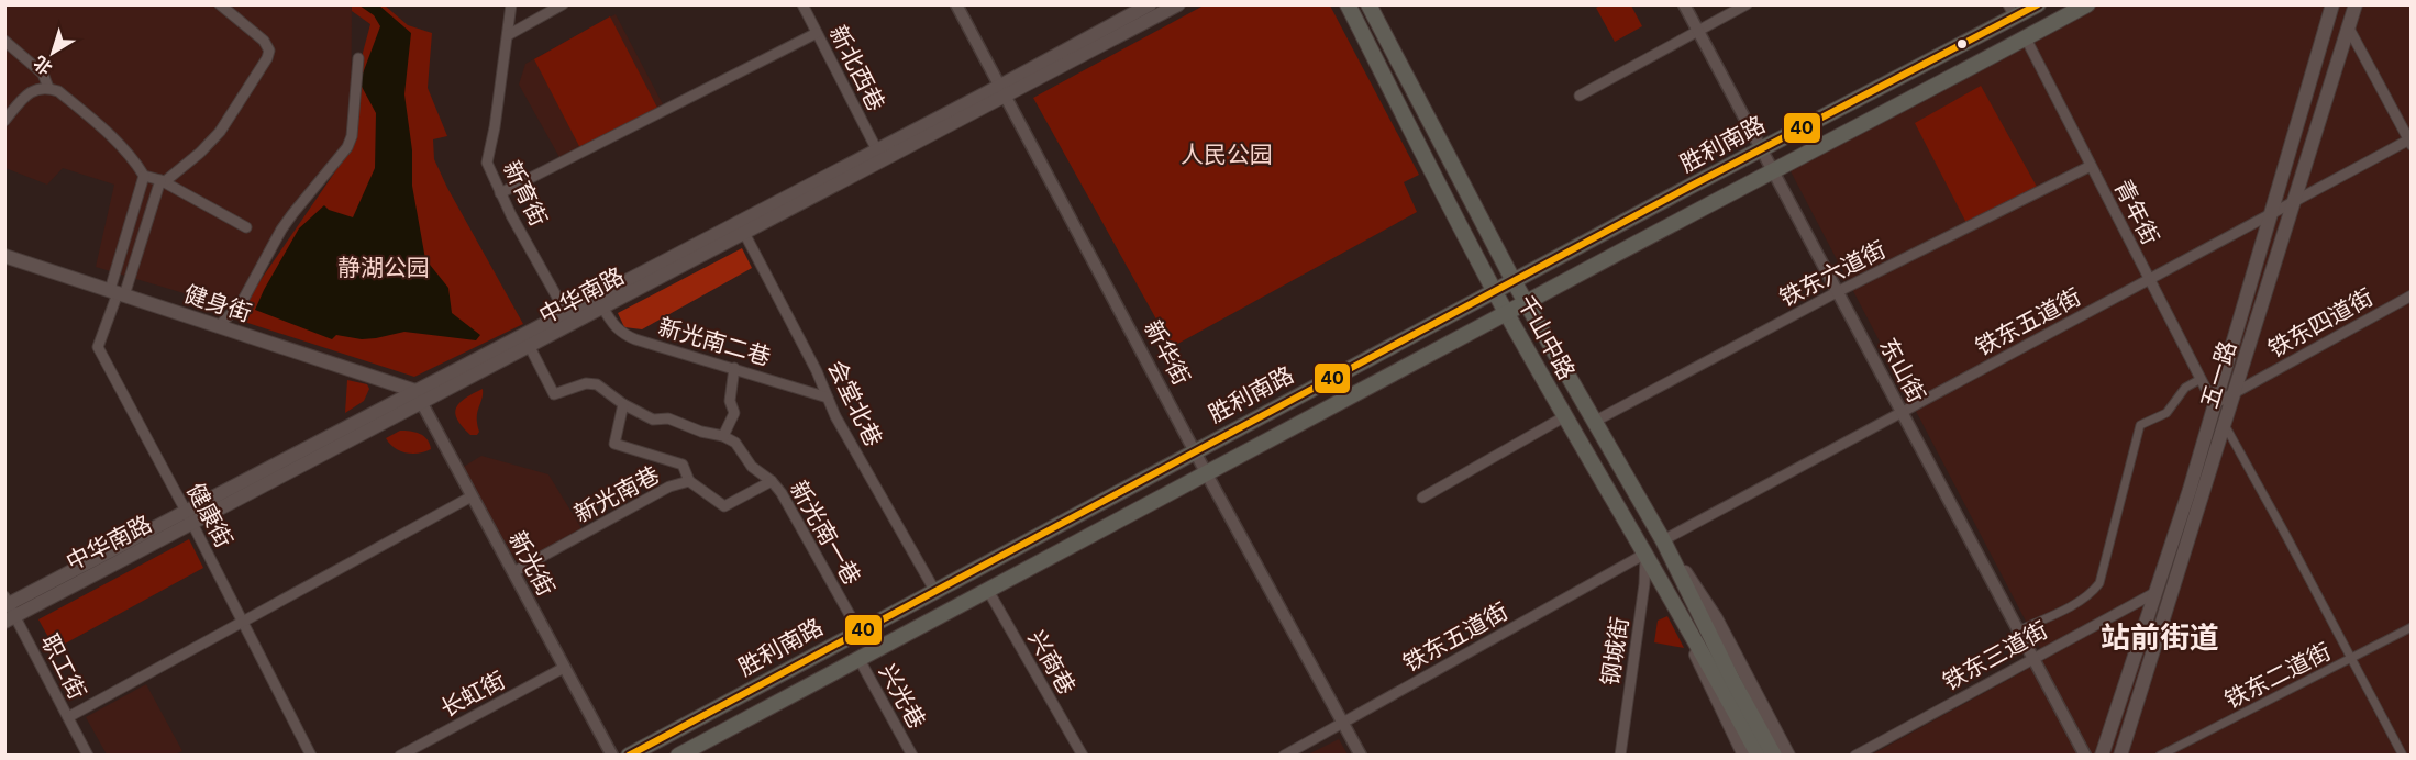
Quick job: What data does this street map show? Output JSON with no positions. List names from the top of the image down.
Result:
{
  "streets": {
    "main road": [
      "胜利南路",
      "中华南路",
      "健身街",
      "千山中路",
      "五一路"
    ],
    "street": [
      "新北西巷",
      "新育街",
      "青年街",
      "铁东六道街",
      "铁东五道街",
      "铁东四道街",
      "新光南二巷",
      "新华街",
      "东山街",
      "会堂北巷",
      "新光南巷",
      "健康街",
      "新光南一巷",
      "新光街",
      "钢城街",
      "铁东三道街",
      "兴商巷",
      "职工街",
      "铁东二道街",
      "长虹街",
      "兴光巷"
    ]
  },
  "crossings": [
    ["胜利南路", "青年街"],
    ["胜利南路", "千山中路"],
    ["胜利南路", "新华街"],
    ["胜利南路", "东山街"],
    ["胜利南路", "会堂北巷"],
    ["胜利南路", "新光南一巷"],
    ["胜利南路", "兴商巷"],
    ["胜利南路", "兴光巷"],
    ["青年街", "铁东六道街"],
    ["青年街", "铁东五道街"],
    ["青年街", "铁东四道街"],
    ["青年街", "五一路"],
    ["铁东六道街", "千山中路"],
    ["铁东六道街", "东山街"],
    ["中华南路", "健身街"],
    ["中华南路", "新光南二巷"],
    ["中华南路", "新华街"],
    ["中华南路", "会堂北巷"],
    ["中华南路", "健康街"],
    ["中华南路", "新光南一巷"],
    ["中华南路", "新光街"],
    ["中华南路", "职工街"],
    ["健身街", "健康街"],
    ["健身街", "新光街"],
    ["铁东五道街", "千山中路"],
    ["铁东五道街", "新华街"],
    ["铁东五道街", "东山街"],
    ["铁东五道街", "五一路"],
    ["铁东五道街", "钢城街"],
    ["铁东四道街", "五一路"],
    ["千山中路", "钢城街"],
    ["新光南二巷", "会堂北巷"],
    ["东山街", "铁东三道街"],
    ["五一路", "铁东三道街"],
    ["新光南巷", "新光南一巷"],
    ["新光南巷", "新光街"],
    ["新光街", "长虹街"]
  ],
  "districts": ["站前街道"],
  "parks": ["人民公园", "静湖公园"],
  "lines": ["transit line 40"],
  "north": "bottom left"
}
